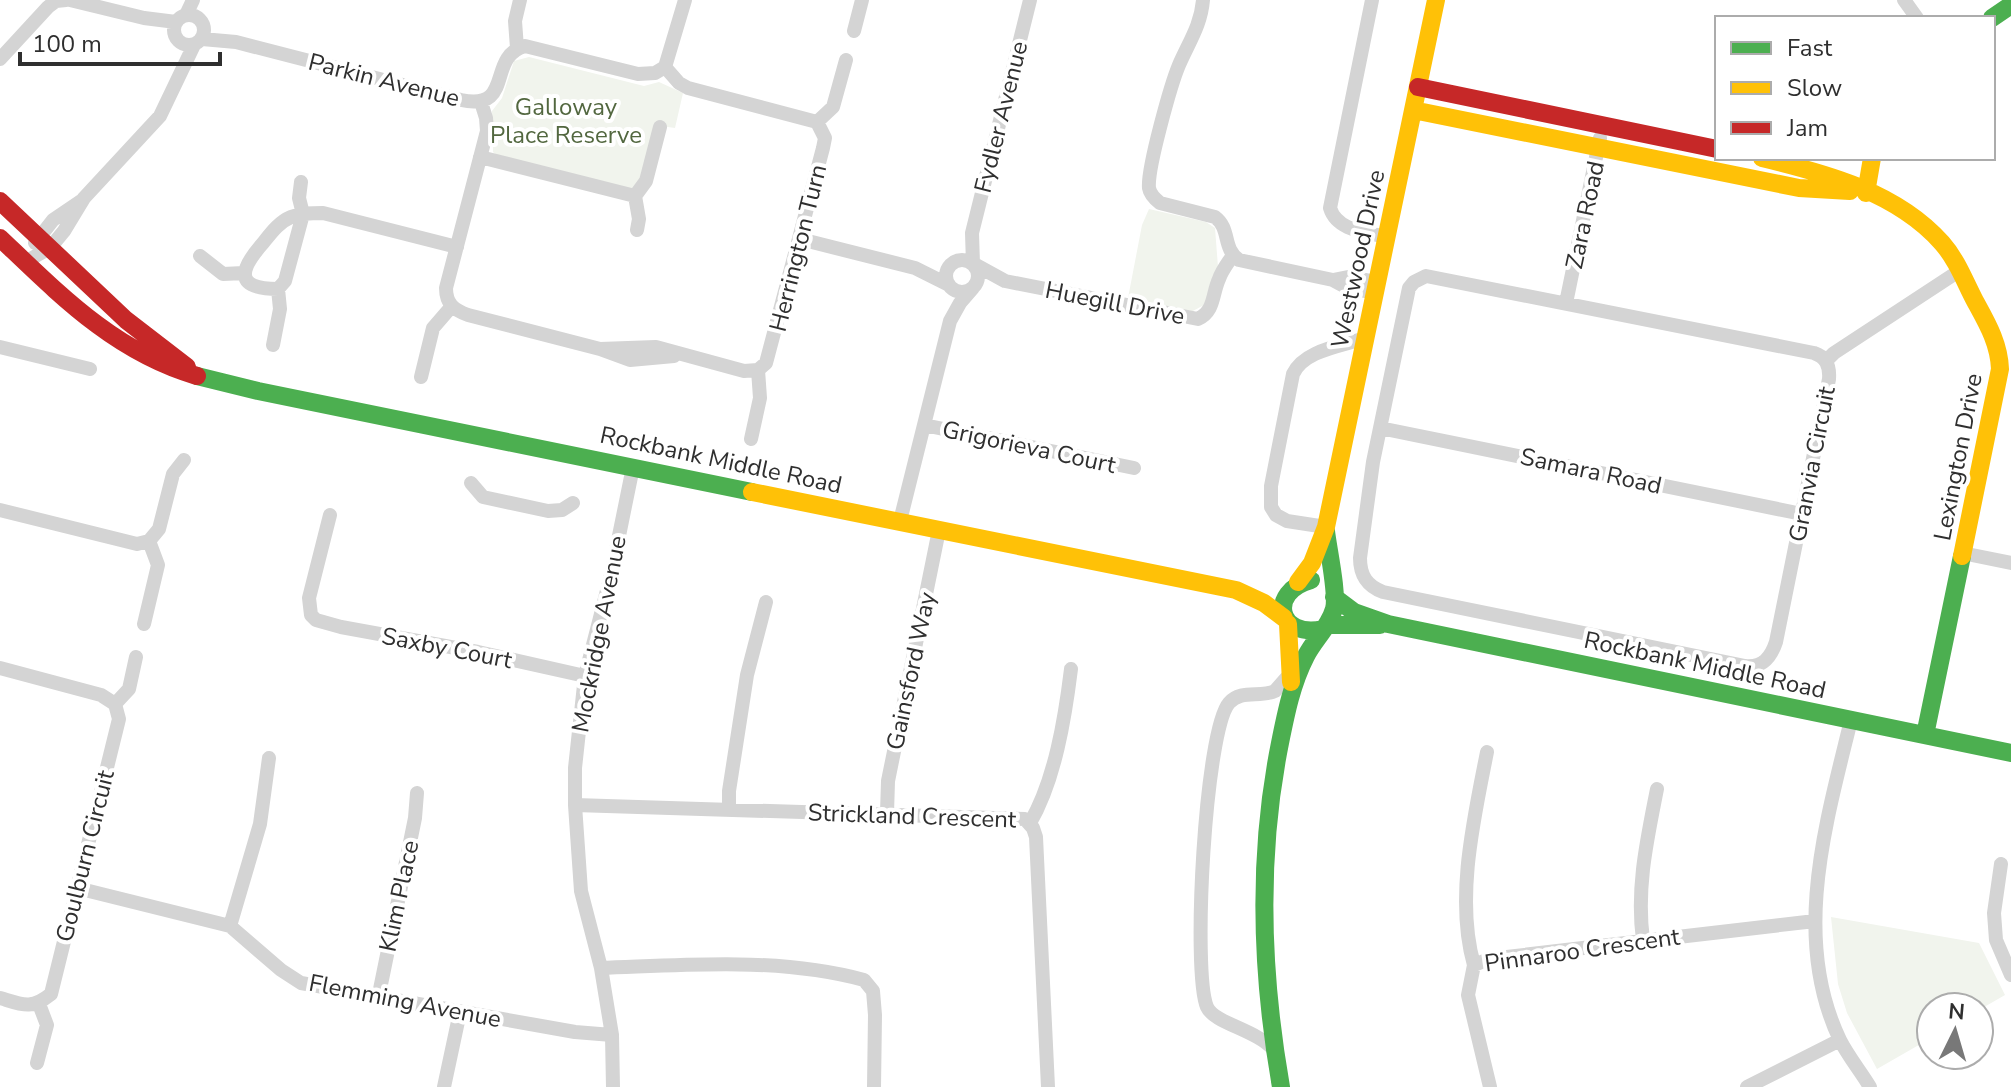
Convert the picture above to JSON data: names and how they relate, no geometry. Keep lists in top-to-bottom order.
{
  "streets": {
    "street": [
      "Parkin Avenue",
      "Fydler Avenue",
      "Zara Road",
      "Herrington Turn",
      "Westwood Drive",
      "Huegill Drive",
      "Grigorieva Court",
      "Lexington Drive",
      "Rockbank Middle Road",
      "Granvia Circuit",
      "Samara Road",
      "Mockridge Avenue",
      "Saxby Court",
      "Gainsford Way",
      "Strickland Crescent",
      "Goulburn Circuit",
      "Klim Place",
      "Pinnaroo Crescent",
      "Flemming Avenue"
    ]
  },
  "crossings": [
    ["Fydler Avenue", "Huegill Drive"],
    ["Zara Road", "Lexington Drive"],
    ["Zara Road", "Granvia Circuit"],
    ["Westwood Drive", "Lexington Drive"],
    ["Westwood Drive", "Rockbank Middle Road"],
    ["Lexington Drive", "Rockbank Middle Road"],
    ["Rockbank Middle Road", "Mockridge Avenue"],
    ["Rockbank Middle Road", "Gainsford Way"],
    ["Granvia Circuit", "Samara Road"],
    ["Mockridge Avenue", "Saxby Court"],
    ["Mockridge Avenue", "Strickland Crescent"],
    ["Mockridge Avenue", "Flemming Avenue"],
    ["Gainsford Way", "Strickland Crescent"],
    ["Goulburn Circuit", "Flemming Avenue"],
    ["Klim Place", "Flemming Avenue"]
  ],
  "parks": ["Galloway Place Reserve"],
  "legend": ["Fast", "Slow", "Jam"],
  "scale_bar": "100 m",
  "north": "top"
}
